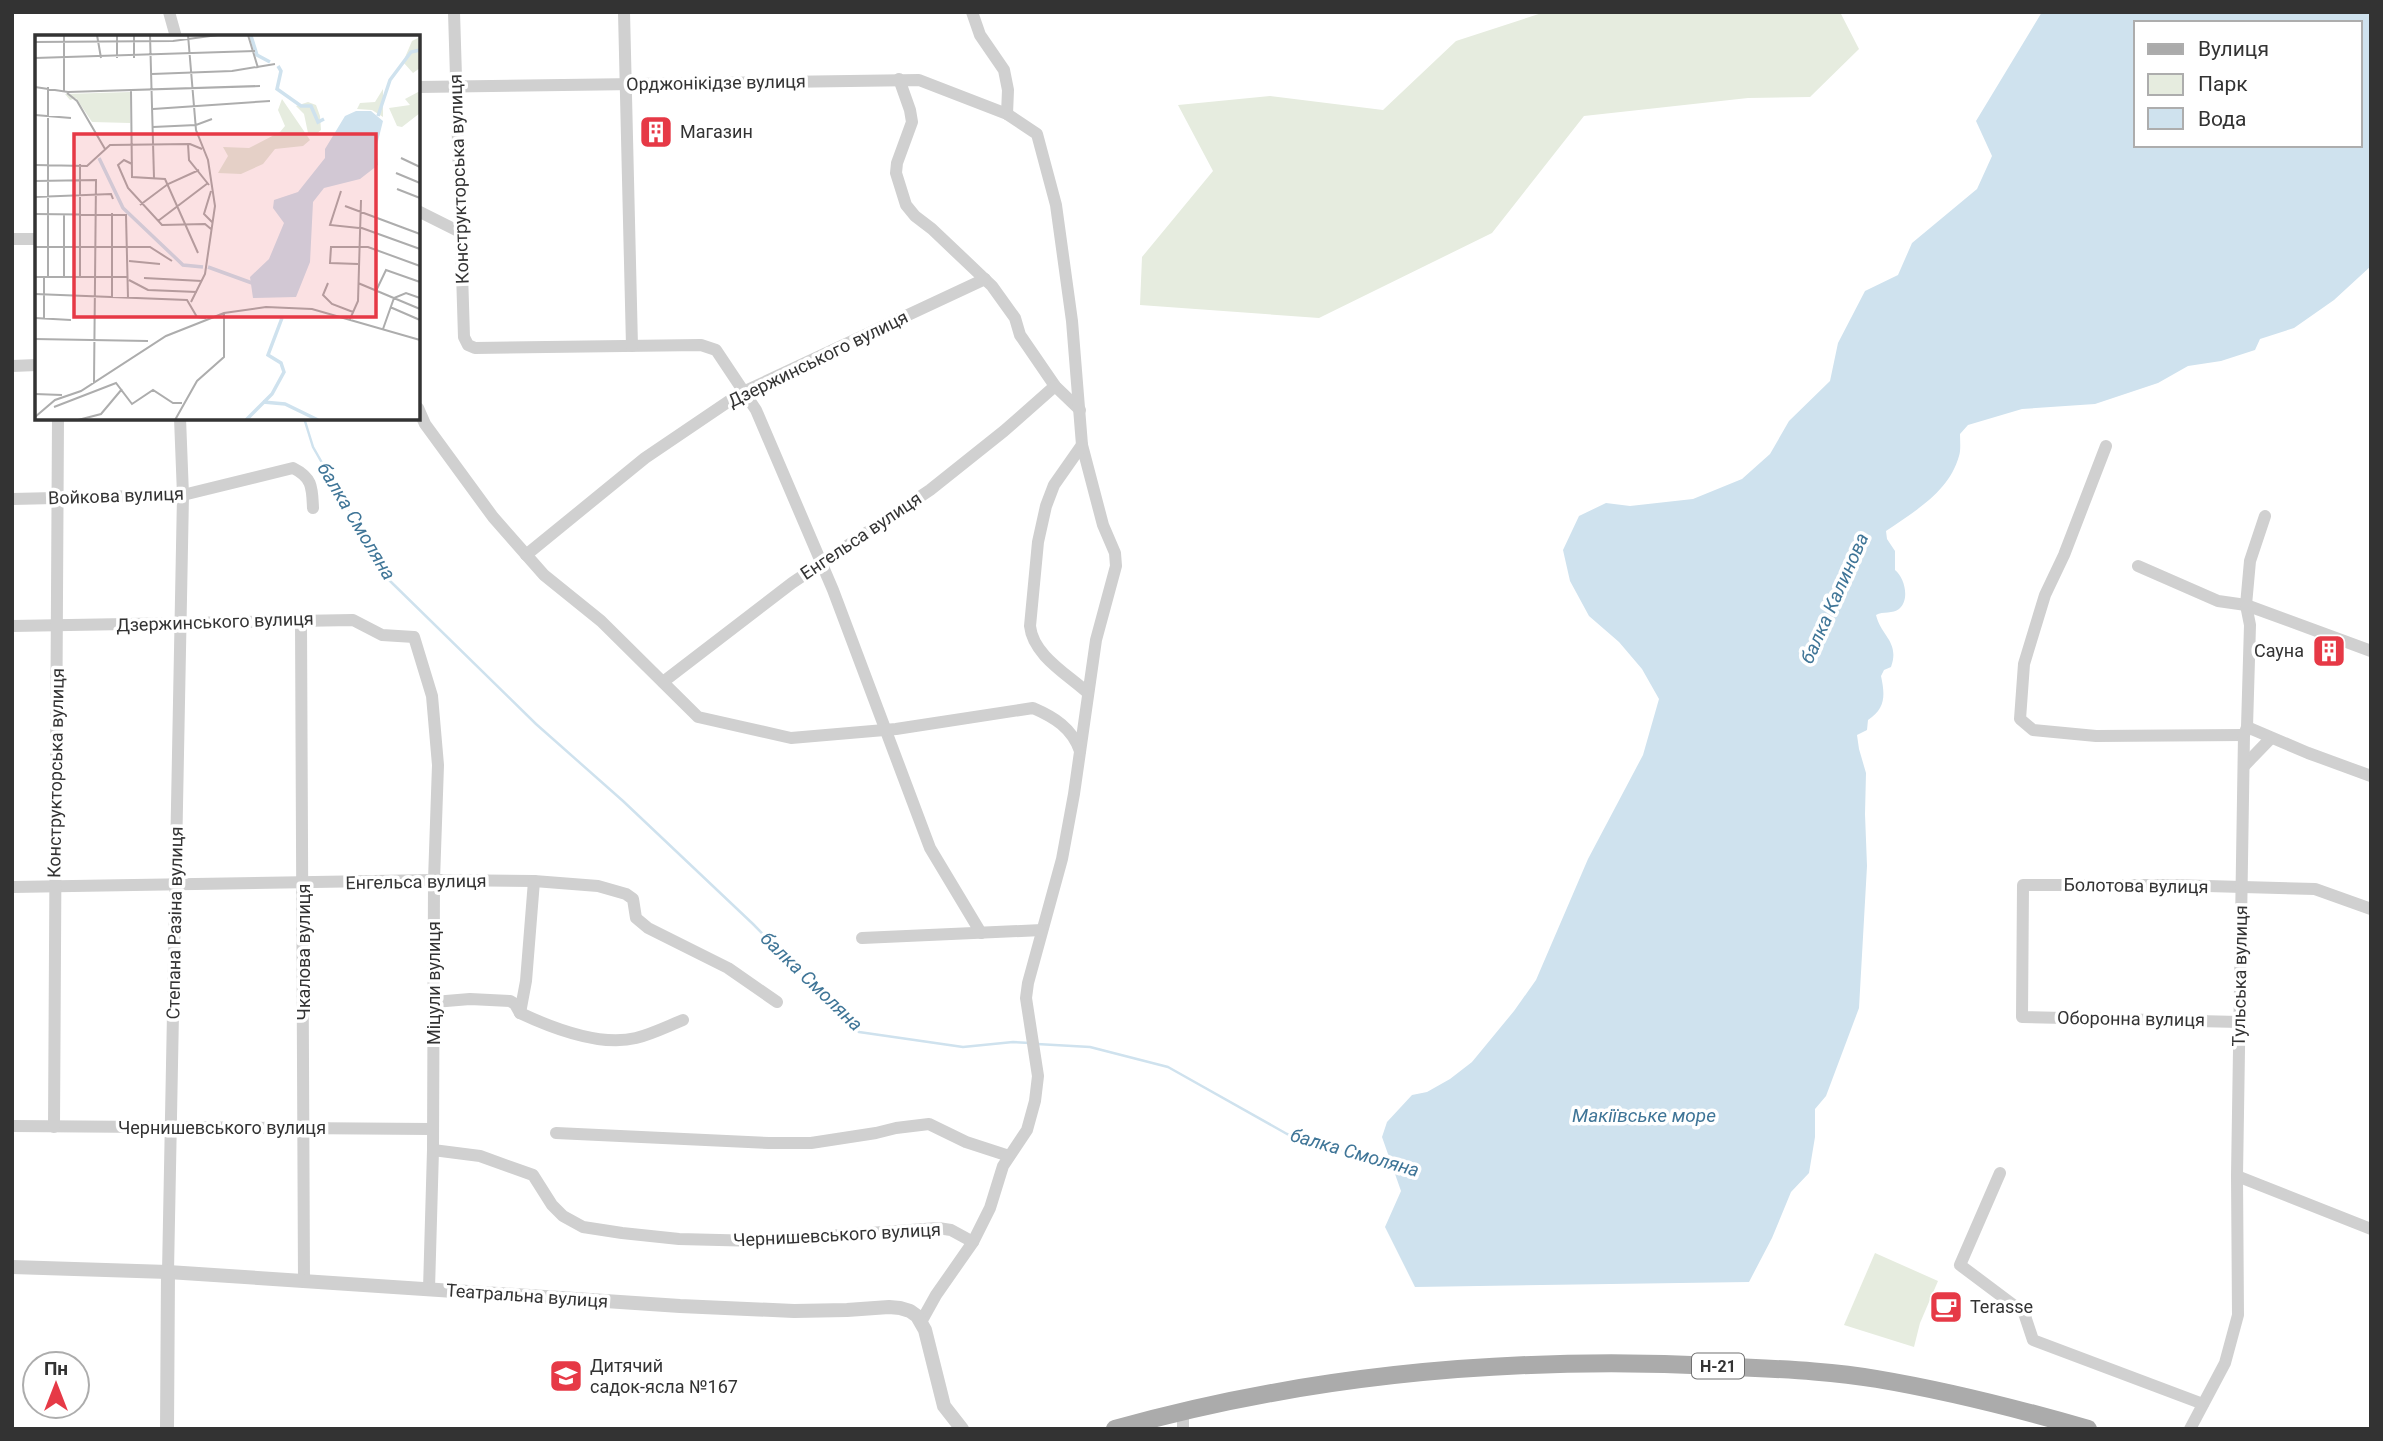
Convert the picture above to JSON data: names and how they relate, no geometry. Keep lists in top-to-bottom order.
{
  "streets": {
    "main road": ["Н-21"],
    "street": [
      "Орджонікідзе вулиця",
      "Конструкторська вулиця",
      "Дзержинського вулиця",
      "Войкова вулиця",
      "Енгельса вулиця",
      "Болотова вулиця",
      "Степана Разіна вулиця",
      "Чкалова вулиця",
      "Тульська вулиця",
      "Міцули вулиця",
      "Оборонна вулиця",
      "Чернишевського вулиця",
      "Театральна вулиця"
    ]
  },
  "crossings": [
    ["Орджонікідзе вулиця", "Конструкторська вулиця"],
    ["Орджонікідзе вулиця", "Чернишевського вулиця"],
    ["Орджонікідзе вулиця", "Театральна вулиця"],
    ["Конструкторська вулиця", "Дзержинського вулиця"],
    ["Конструкторська вулиця", "Войкова вулиця"],
    ["Конструкторська вулиця", "Енгельса вулиця"],
    ["Конструкторська вулиця", "Чернишевського вулиця"],
    ["Дзержинського вулиця", "Степана Разіна вулиця"],
    ["Дзержинського вулиця", "Чкалова вулиця"],
    ["Дзержинського вулиця", "Міцули вулиця"],
    ["Войкова вулиця", "Степана Разіна вулиця"],
    ["Енгельса вулиця", "Степана Разіна вулиця"],
    ["Енгельса вулиця", "Чкалова вулиця"],
    ["Енгельса вулиця", "Міцули вулиця"],
    ["Болотова вулиця", "Тульська вулиця"],
    ["Болотова вулиця", "Оборонна вулиця"],
    ["Степана Разіна вулиця", "Чернишевського вулиця"],
    ["Степана Разіна вулиця", "Театральна вулиця"],
    ["Чкалова вулиця", "Чернишевського вулиця"],
    ["Чкалова вулиця", "Театральна вулиця"],
    ["Тульська вулиця", "Оборонна вулиця"],
    ["Міцули вулиця", "Чернишевського вулиця"],
    ["Міцули вулиця", "Театральна вулиця"]
  ],
  "water": ["балка Смоляна", "балка Калинова", "Макіївське море"],
  "places": {
    "building": ["Магазин", "Сауна"],
    "cafe": ["Terasse"],
    "school or university": ["Дитячий садок-ясла №167"]
  },
  "legend": ["Вулиця", "Парк", "Вода"],
  "north": "top"
}
